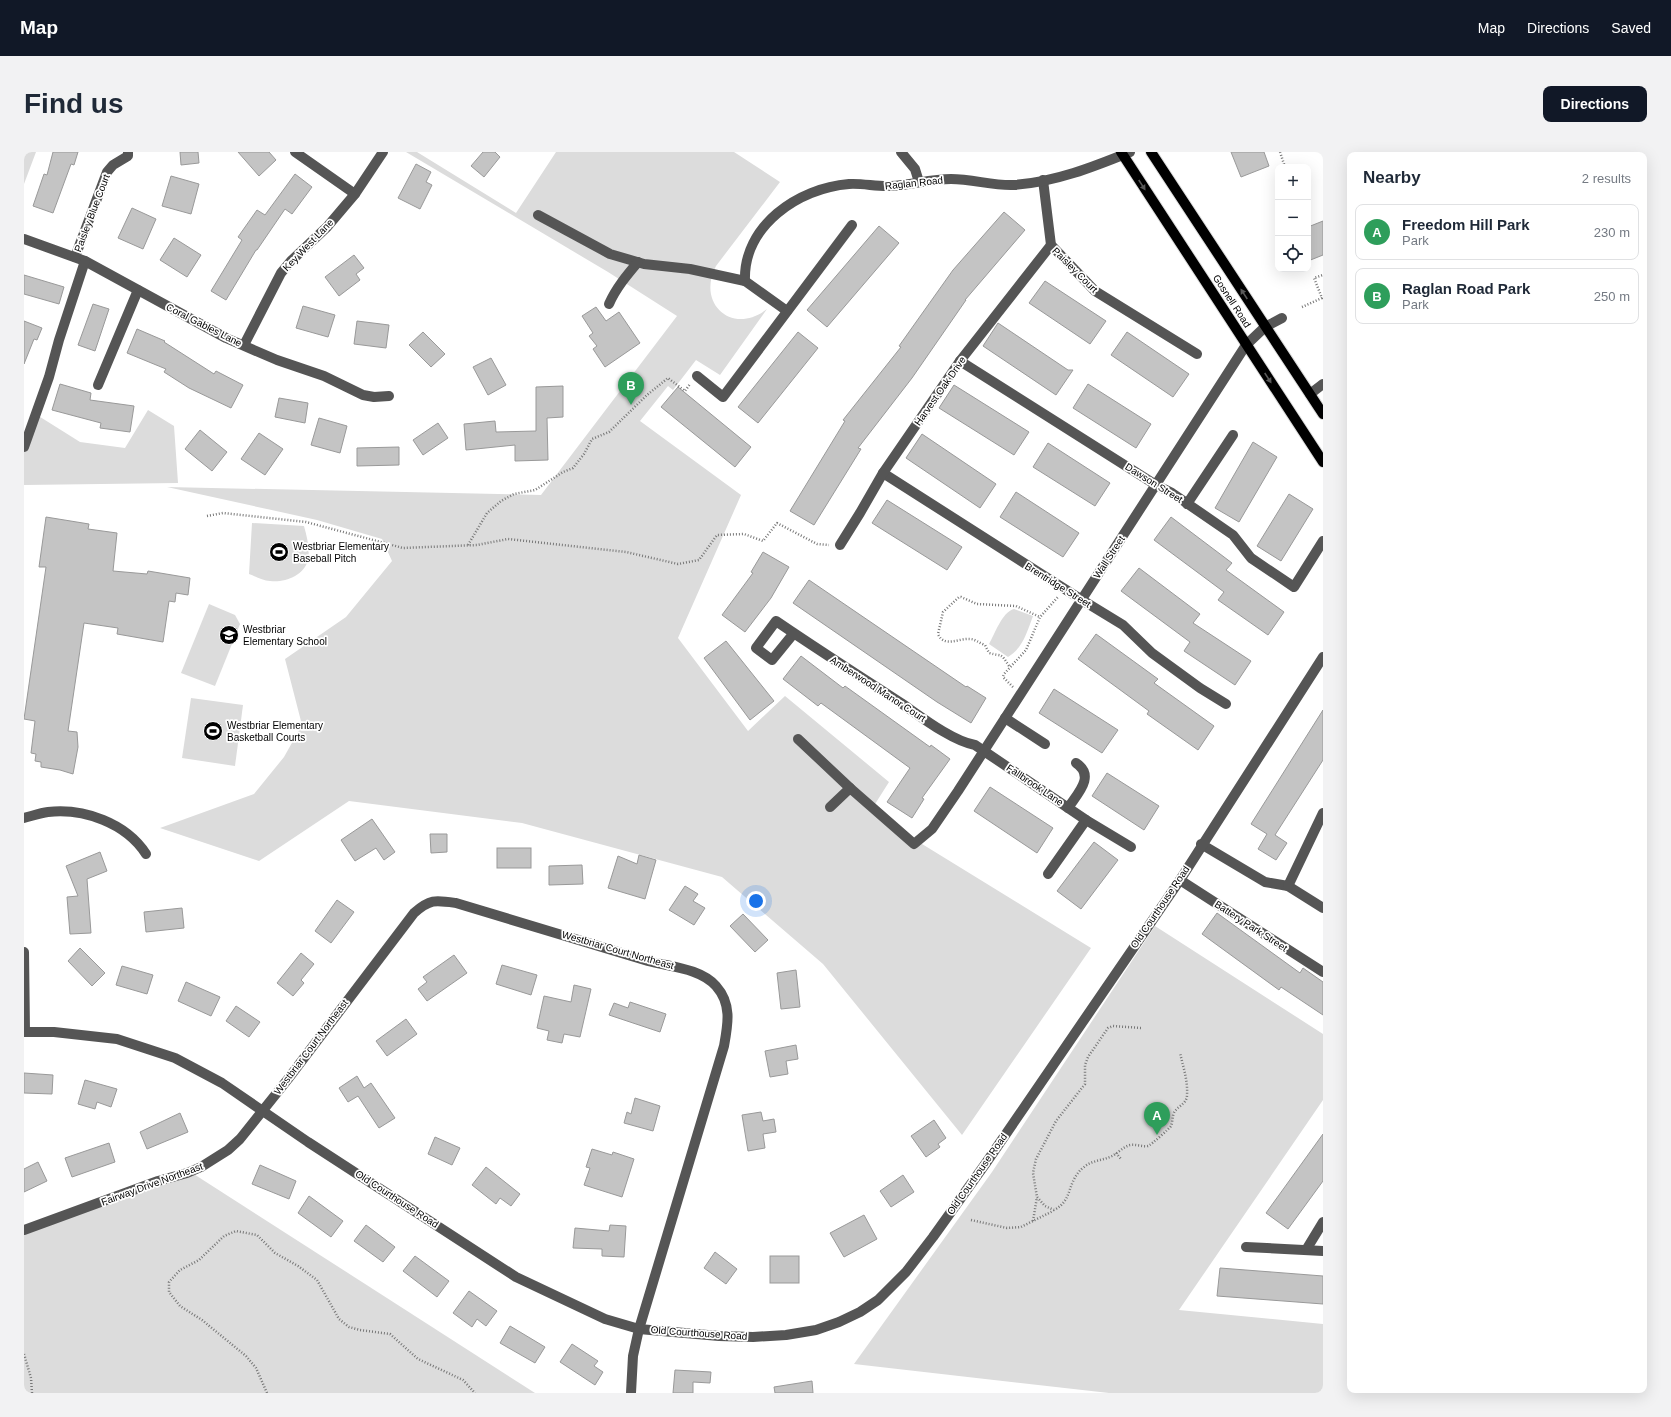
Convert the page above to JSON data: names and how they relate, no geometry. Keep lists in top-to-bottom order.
{
  "streets": {
    "main road": ["Gosnell Road"],
    "street": [
      "Raglan Road",
      "Paisley Blue Court",
      "Key West Lane",
      "Paisley Court",
      "Coral Gables Lane",
      "Harvest Oak Drive",
      "Dawson Street",
      "Wall Street",
      "Brentridge Street",
      "Amberwood Manor Court",
      "Fallbrook Lane",
      "Old Courthouse Road",
      "Battery Park Street",
      "Westbriar Court Northeast",
      "Fairway Drive Northeast"
    ]
  },
  "crossings": [
    ["Raglan Road", "Paisley Court"],
    ["Raglan Road", "Gosnell Road"],
    ["Paisley Blue Court", "Coral Gables Lane"],
    ["Key West Lane", "Coral Gables Lane"],
    ["Paisley Court", "Harvest Oak Drive"],
    ["Gosnell Road", "Wall Street"],
    ["Harvest Oak Drive", "Dawson Street"],
    ["Harvest Oak Drive", "Brentridge Street"],
    ["Dawson Street", "Wall Street"],
    ["Wall Street", "Brentridge Street"],
    ["Wall Street", "Amberwood Manor Court"],
    ["Wall Street", "Fallbrook Lane"],
    ["Amberwood Manor Court", "Fallbrook Lane"],
    ["Old Courthouse Road", "Battery Park Street"],
    ["Old Courthouse Road", "Westbriar Court Northeast"],
    ["Old Courthouse Road", "Fairway Drive Northeast"],
    ["Westbriar Court Northeast", "Fairway Drive Northeast"]
  ],
  "places": {
    "sports": ["Westbriar Elementary Baseball Pitch", "Westbriar Elementary Basketball Courts"],
    "school or university": ["Westbriar Elementary School"]
  },
  "page": {
    "header": "Map",
    "nav": ["Map", "Directions", "Saved"],
    "buttons": "Directions",
    "title": "Find us",
    "heading": ["Nearby", "2 results"],
    "map_buttons": ["+", "−"],
    "list": [
      {
        "mark": "A",
        "name": "Freedom Hill Park",
        "note": "Park",
        "value": "230 m"
      },
      {
        "mark": "B",
        "name": "Raglan Road Park",
        "note": "Park",
        "value": "250 m"
      }
    ],
    "pins": ["B", "A"]
  }
}
